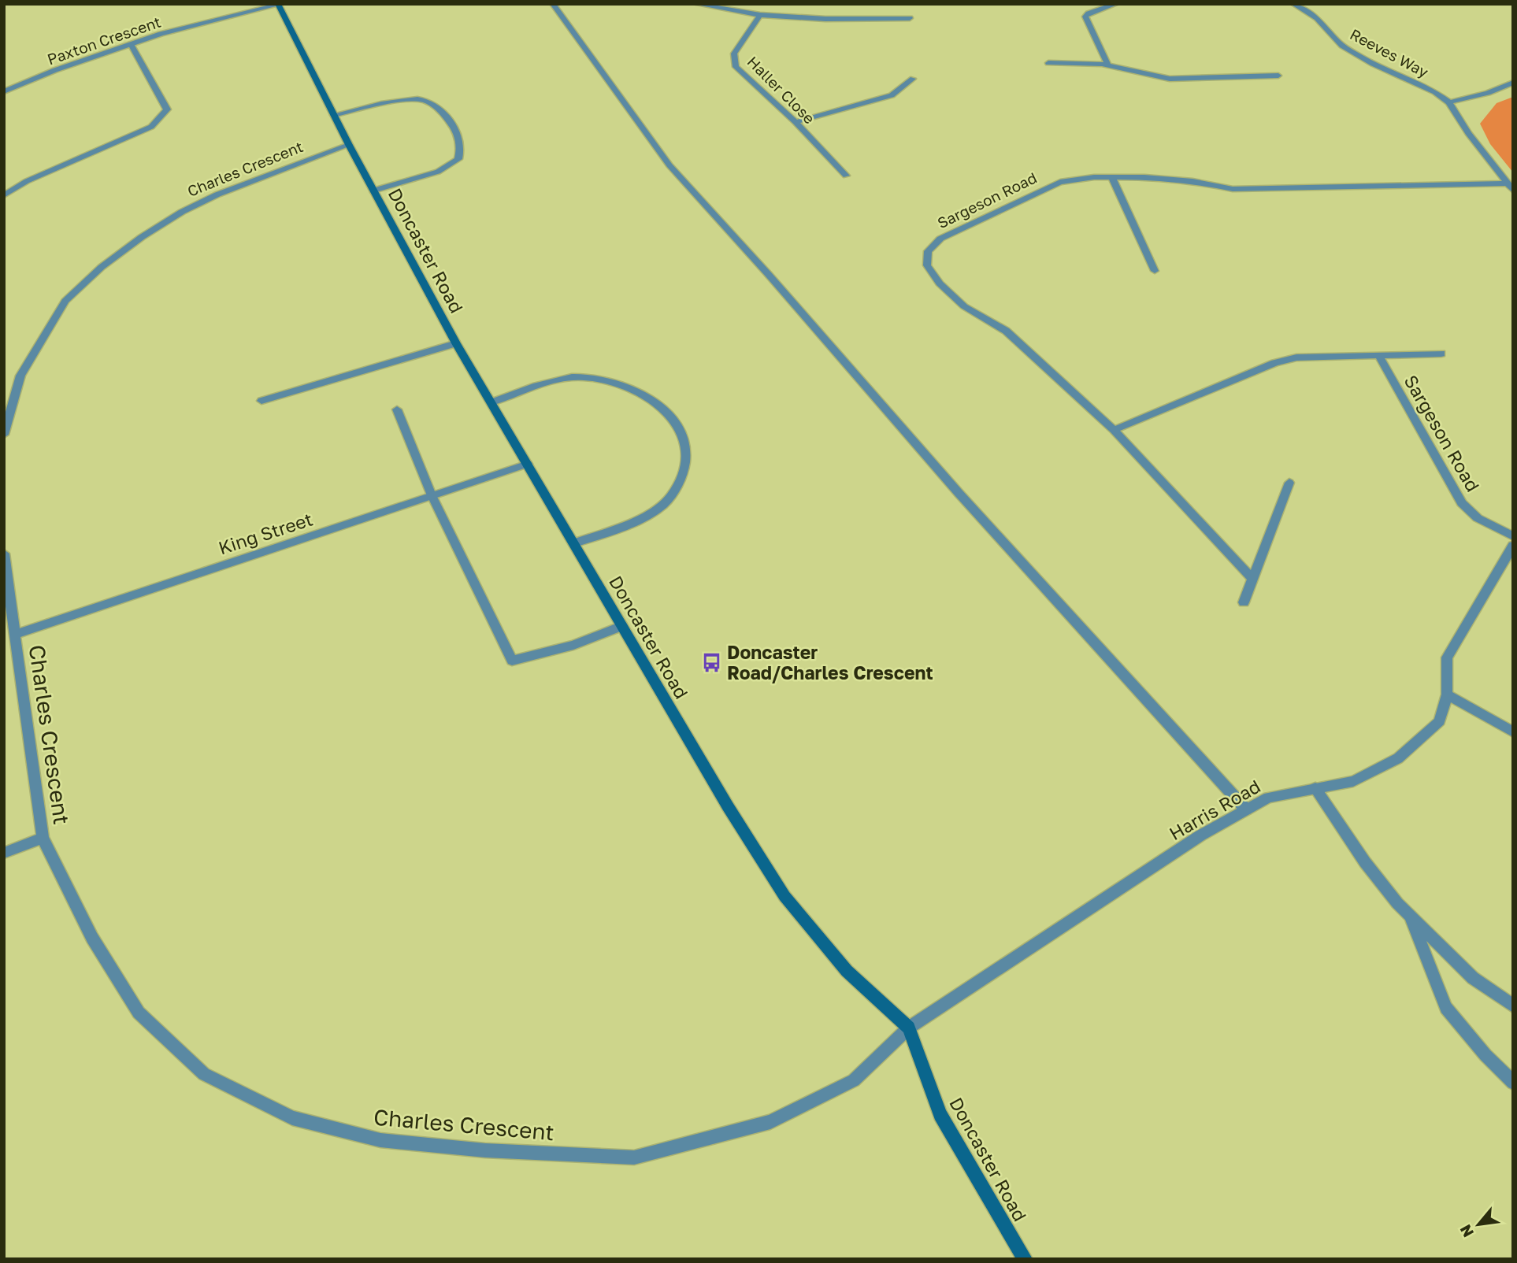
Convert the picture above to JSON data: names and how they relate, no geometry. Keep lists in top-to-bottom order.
{
  "streets": {
    "street": [
      "Paxton Crescent",
      "Reeves Way",
      "Haller Close",
      "Charles Crescent",
      "Sargeson Road",
      "Doncaster Road",
      "King Street",
      "Harris Road"
    ]
  },
  "crossings": [
    ["Paxton Crescent", "Doncaster Road"],
    ["Charles Crescent", "Doncaster Road"],
    ["Charles Crescent", "King Street"],
    ["Charles Crescent", "Harris Road"],
    ["Doncaster Road", "King Street"],
    ["Doncaster Road", "Harris Road"]
  ],
  "places": {
    "bus stop": ["Doncaster Road/Charles Crescent"]
  },
  "north": "bottom left"
}
